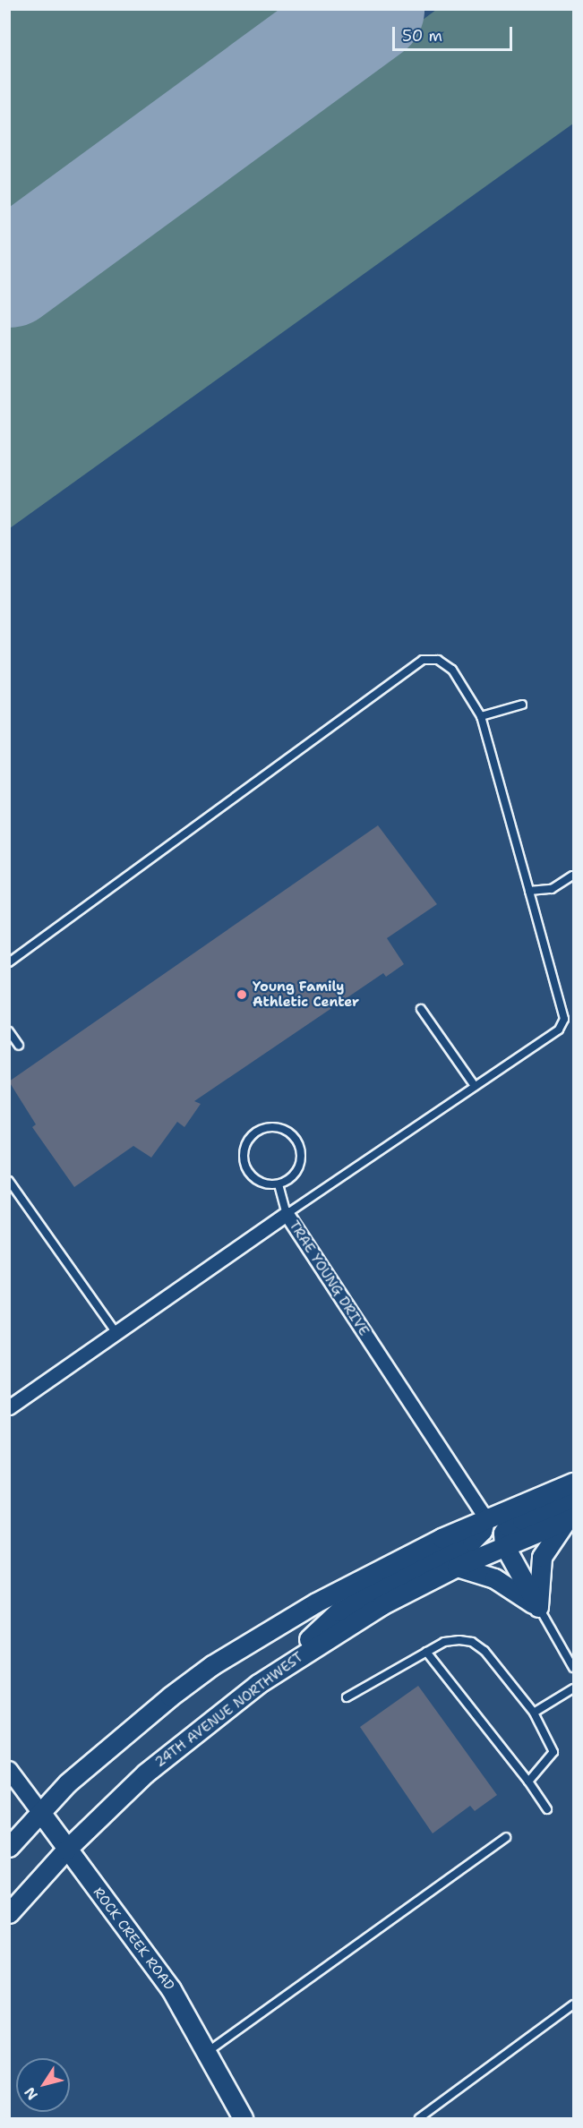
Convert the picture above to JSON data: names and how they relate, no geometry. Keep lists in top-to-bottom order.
{
  "streets": {
    "main road": ["24TH AVENUE NORTHWEST", "ROCK CREEK ROAD"],
    "street": ["TRAE YOUNG DRIVE"]
  },
  "crossings": [
    ["24TH AVENUE NORTHWEST", "ROCK CREEK ROAD"]
  ],
  "places": ["Young Family Athletic Center"],
  "scale_bar": "50 m",
  "north": "bottom left"
}
